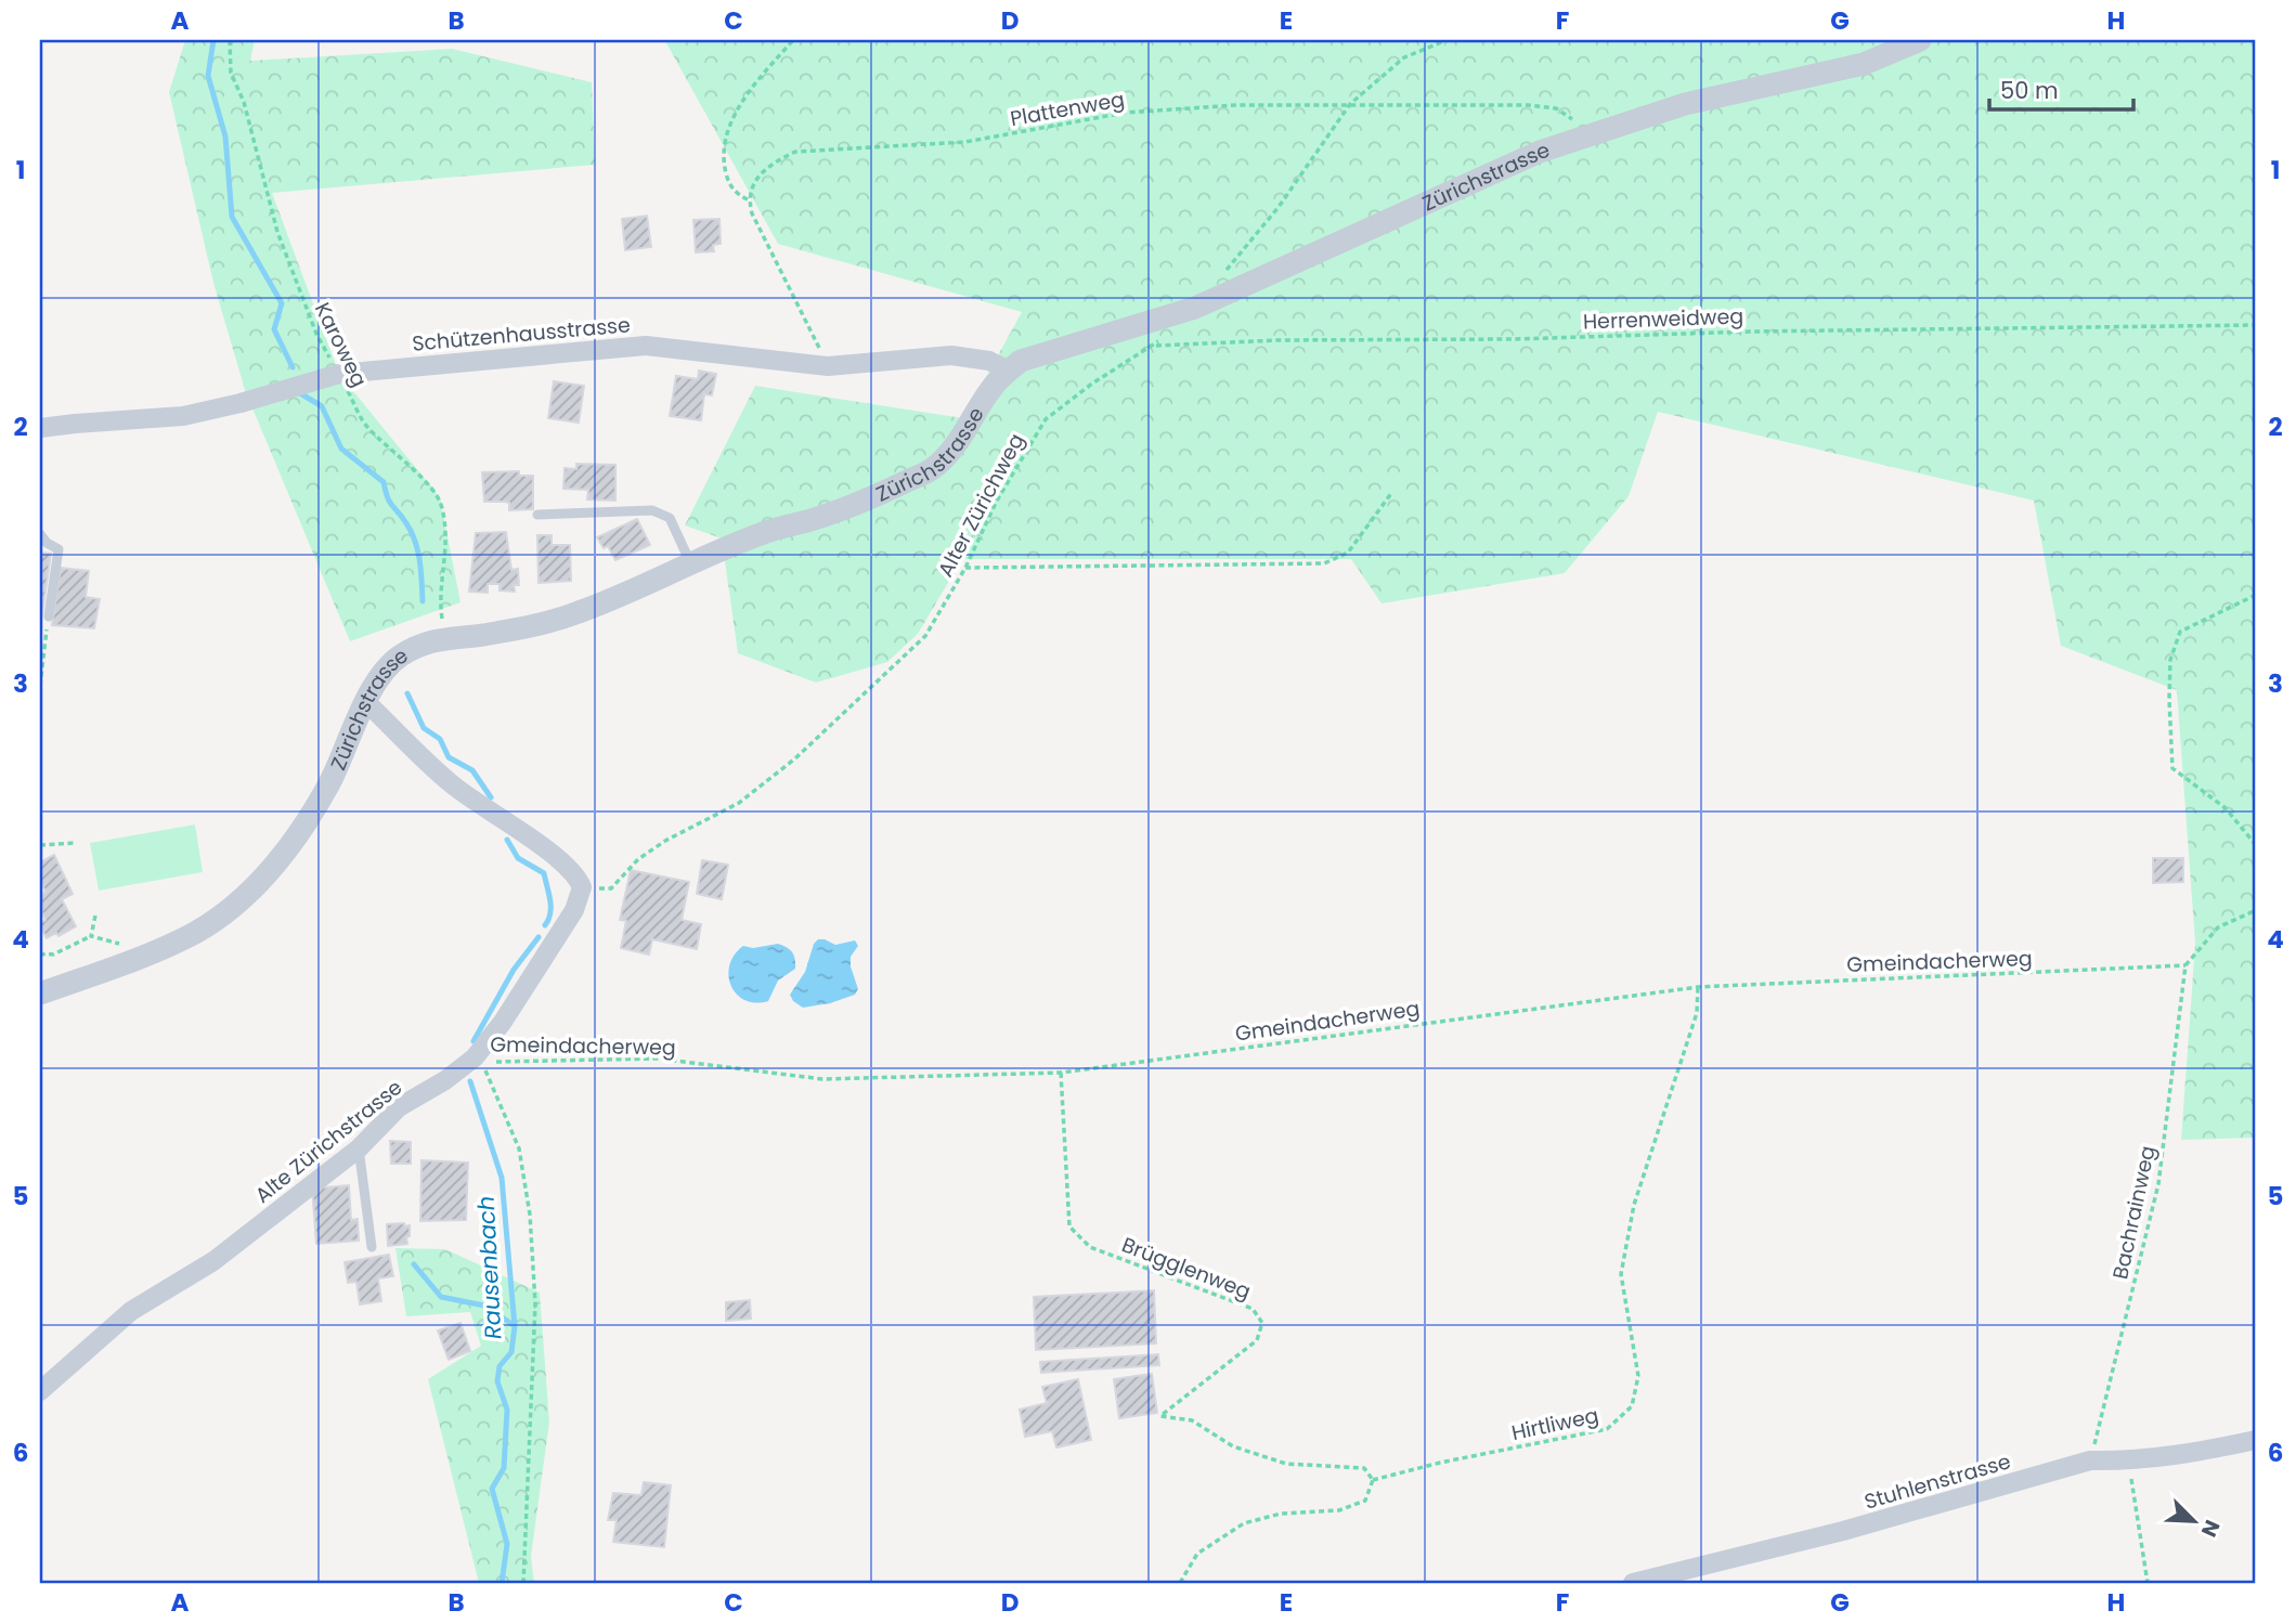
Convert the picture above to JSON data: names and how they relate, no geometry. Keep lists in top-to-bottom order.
{
  "streets": {
    "street": [
      "Zürichstrasse",
      "Schützenhausstrasse",
      "Alte Zürichstrasse",
      "Stuhlenstrasse"
    ],
    "path": [
      "Plattenweg",
      "Herrenweidweg",
      "Karoweg",
      "Alter Zürichweg",
      "Gmeindacherweg",
      "Bachrainweg",
      "Brügglenweg",
      "Hirtliweg"
    ]
  },
  "crossings": [
    ["Plattenweg", "Zürichstrasse"],
    ["Zürichstrasse", "Schützenhausstrasse"],
    ["Zürichstrasse", "Karoweg"],
    ["Herrenweidweg", "Alter Zürichweg"],
    ["Schützenhausstrasse", "Karoweg"],
    ["Alter Zürichweg", "Alte Zürichstrasse"],
    ["Gmeindacherweg", "Alte Zürichstrasse"],
    ["Gmeindacherweg", "Bachrainweg"],
    ["Gmeindacherweg", "Brügglenweg"],
    ["Gmeindacherweg", "Hirtliweg"],
    ["Bachrainweg", "Stuhlenstrasse"],
    ["Brügglenweg", "Hirtliweg"]
  ],
  "water": ["Rausenbach"],
  "scale_bar": "50 m",
  "north": "bottom right",
  "grid": {
    "columns": [
      "A",
      "B",
      "C",
      "D",
      "E",
      "F",
      "G",
      "H"
    ],
    "rows": [
      "1",
      "2",
      "3",
      "4",
      "5",
      "6"
    ]
  }
}
